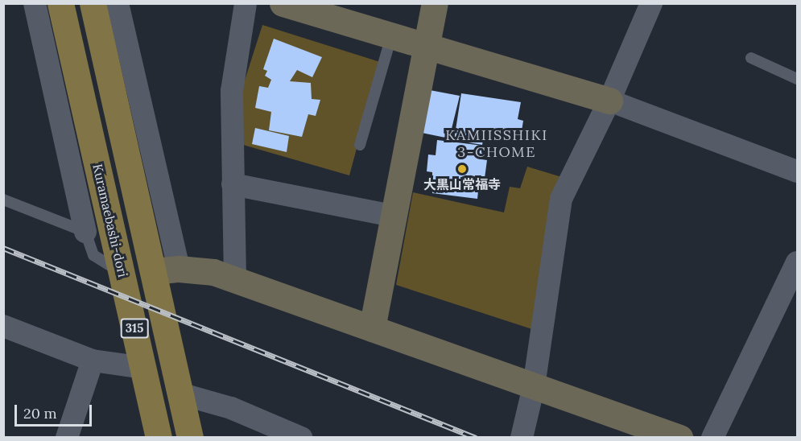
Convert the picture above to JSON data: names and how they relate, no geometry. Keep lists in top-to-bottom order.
{
  "streets": {
    "main road": ["Kuramaebashi-dori", "315"]
  },
  "districts": ["KAMIISSHIKI 3-CHOME"],
  "places": ["大黒山常福寺"],
  "scale_bar": "20 m"
}
